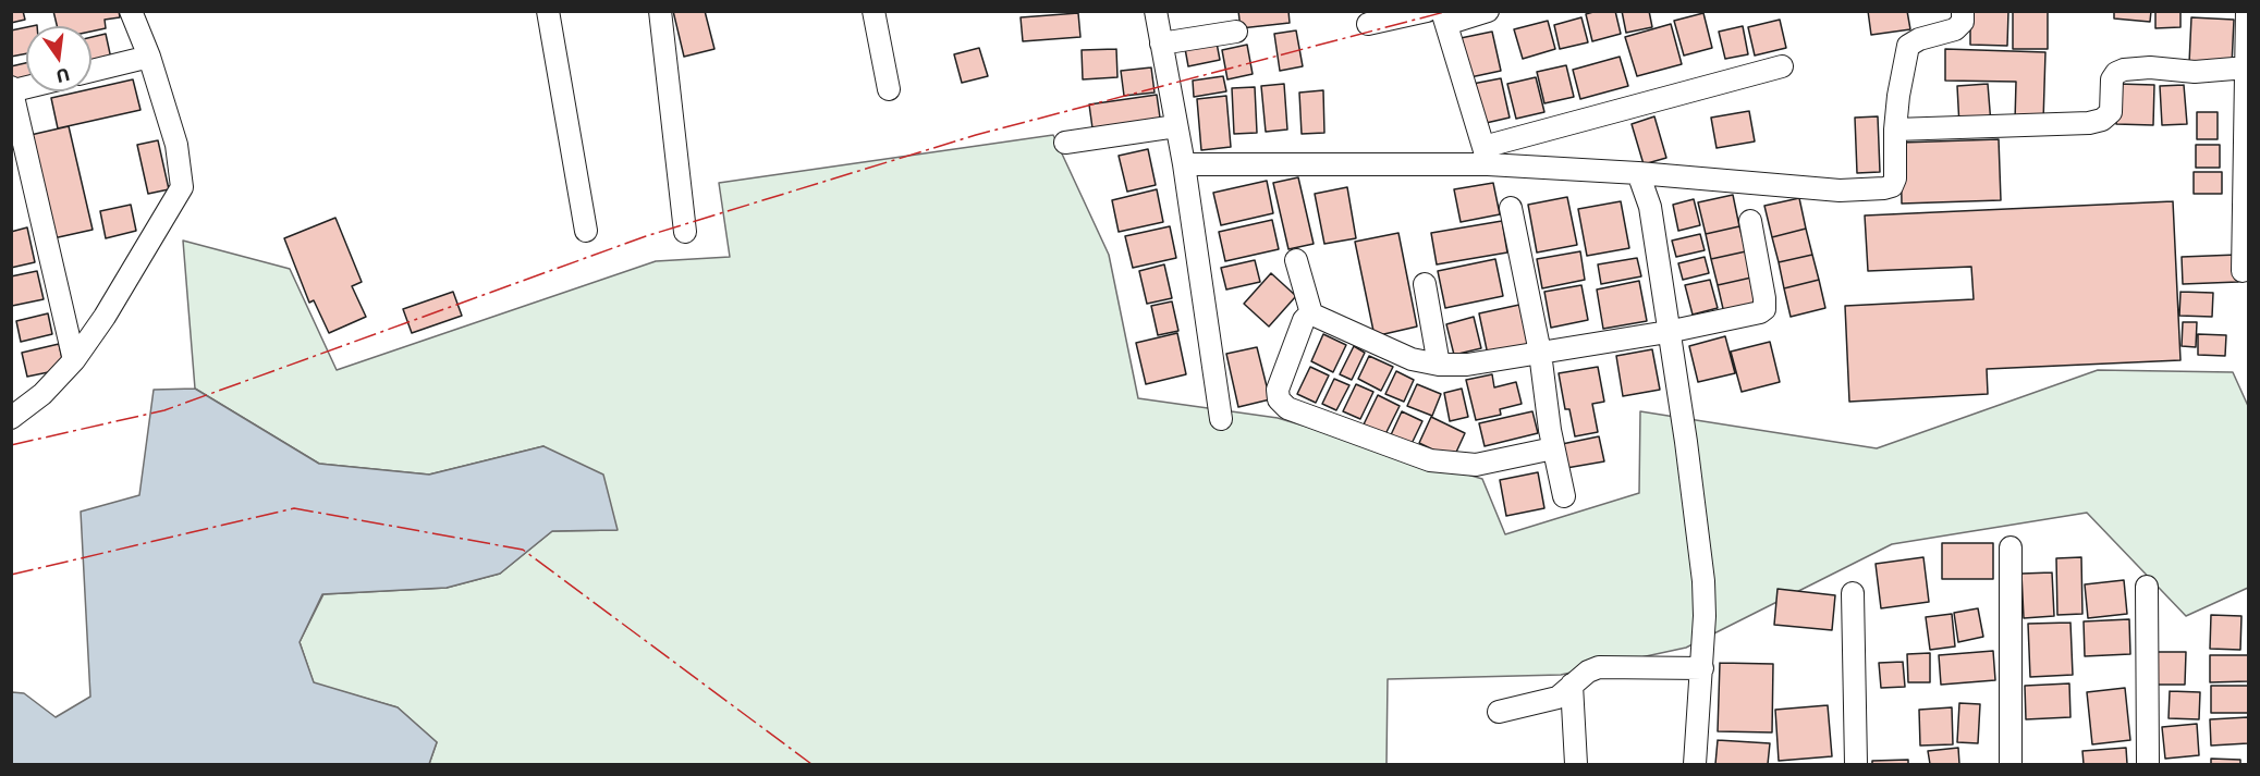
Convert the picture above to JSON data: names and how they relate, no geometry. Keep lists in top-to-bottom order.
{
  "north": "bottom"
}
